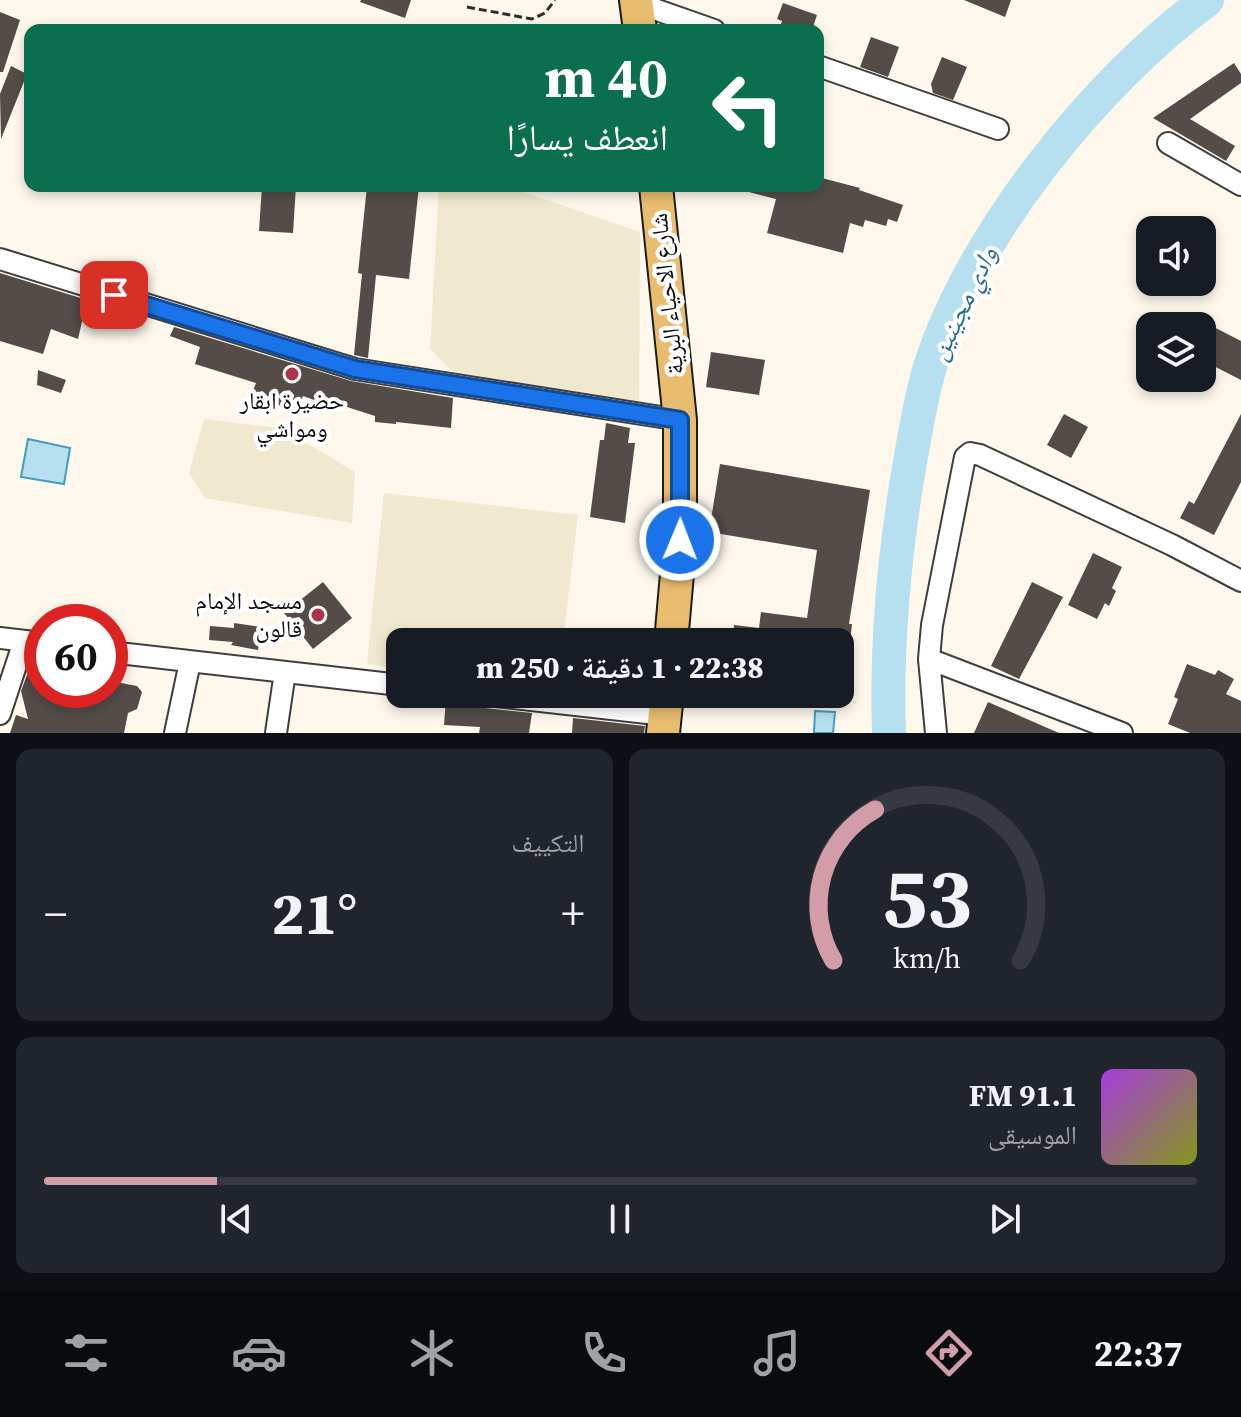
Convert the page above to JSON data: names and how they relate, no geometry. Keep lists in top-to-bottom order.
{
  "streets": {
    "main road": ["شارع الاحياء البرية"]
  },
  "water": ["وادي مجينين"],
  "places": ["حضيرة ابقار ومواشي", "مسجد الإمام قالون"],
  "page": {
    "turn": ["40 m", "انعطف يسارًا"],
    "limit": "60",
    "trip": "22:38 · 1 دقيقة · 250 m",
    "tile": "التكييف",
    "heat": ["−", "21°", "+"],
    "song": ["91.1 FM", "الموسيقى"],
    "tabs": "22:37",
    "gauge": ["53", "km/h"]
  }
}
